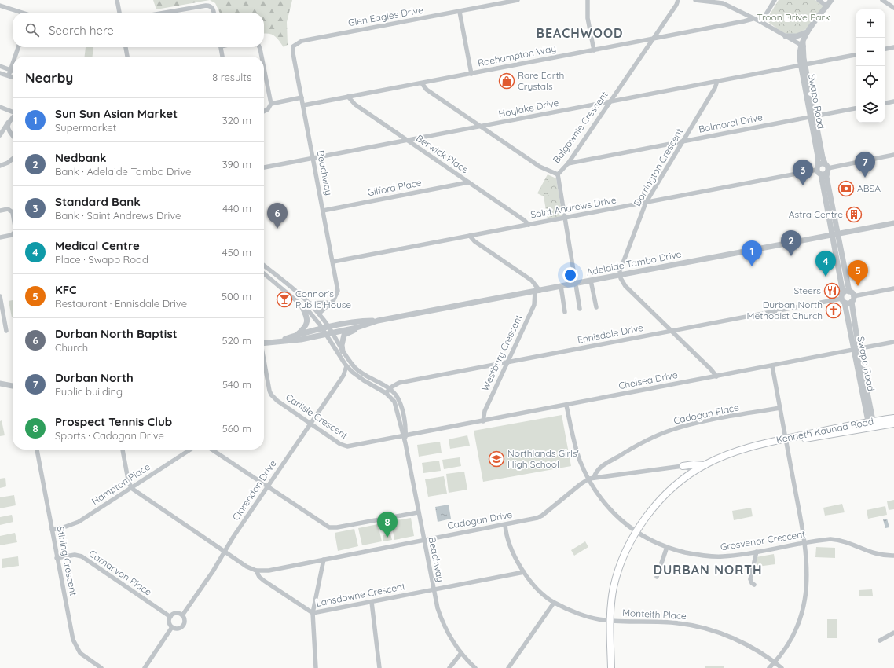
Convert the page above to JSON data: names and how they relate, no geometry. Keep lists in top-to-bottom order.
{
  "streets": {
    "main road": ["Kenneth Kaunda Road"],
    "street": [
      "Glen Eagles Drive",
      "Roehampton Way",
      "Swapo Road",
      "Hoylake Drive",
      "Balmoral Drive",
      "Balgownie Crescent",
      "Berwick Place",
      "Dorrington Crescent",
      "Beachway",
      "Gilford Place",
      "Saint Andrews Drive",
      "Adelaide Tambo Drive",
      "Ennisdale Drive",
      "Westbury Crescent",
      "Chelsea Drive",
      "Cadogan Place",
      "Carlisle Crescent",
      "Hampton Place",
      "Clarendon Drive",
      "Cadogan Drive",
      "Grosvenor Crescent",
      "Stirling Crescent",
      "Carnarvon Place",
      "Lansdowne Crescent",
      "Monteith Place"
    ]
  },
  "crossings": [
    ["Glen Eagles Drive", "Beachway"],
    ["Roehampton Way", "Balgownie Crescent"],
    ["Roehampton Way", "Berwick Place"],
    ["Roehampton Way", "Beachway"],
    ["Swapo Road", "Hoylake Drive"],
    ["Swapo Road", "Balmoral Drive"],
    ["Swapo Road", "Saint Andrews Drive"],
    ["Swapo Road", "Adelaide Tambo Drive"],
    ["Swapo Road", "Ennisdale Drive"],
    ["Swapo Road", "Chelsea Drive"],
    ["Swapo Road", "Kenneth Kaunda Road"],
    ["Hoylake Drive", "Balgownie Crescent"],
    ["Hoylake Drive", "Berwick Place"],
    ["Hoylake Drive", "Dorrington Crescent"],
    ["Hoylake Drive", "Beachway"],
    ["Balmoral Drive", "Balgownie Crescent"],
    ["Balmoral Drive", "Dorrington Crescent"],
    ["Berwick Place", "Gilford Place"],
    ["Berwick Place", "Saint Andrews Drive"],
    ["Dorrington Crescent", "Saint Andrews Drive"],
    ["Dorrington Crescent", "Adelaide Tambo Drive"],
    ["Beachway", "Gilford Place"],
    ["Beachway", "Saint Andrews Drive"],
    ["Beachway", "Adelaide Tambo Drive"],
    ["Beachway", "Ennisdale Drive"],
    ["Beachway", "Chelsea Drive"],
    ["Beachway", "Carlisle Crescent"],
    ["Beachway", "Clarendon Drive"],
    ["Beachway", "Cadogan Drive"],
    ["Beachway", "Lansdowne Crescent"],
    ["Adelaide Tambo Drive", "Westbury Crescent"],
    ["Ennisdale Drive", "Westbury Crescent"],
    ["Westbury Crescent", "Chelsea Drive"],
    ["Chelsea Drive", "Carlisle Crescent"],
    ["Chelsea Drive", "Grosvenor Crescent"],
    ["Cadogan Place", "Cadogan Drive"],
    ["Cadogan Place", "Grosvenor Crescent"],
    ["Carlisle Crescent", "Clarendon Drive"],
    ["Kenneth Kaunda Road", "Grosvenor Crescent"],
    ["Kenneth Kaunda Road", "Monteith Place"],
    ["Hampton Place", "Stirling Crescent"],
    ["Hampton Place", "Lansdowne Crescent"],
    ["Clarendon Drive", "Carnarvon Place"],
    ["Clarendon Drive", "Lansdowne Crescent"],
    ["Cadogan Drive", "Grosvenor Crescent"],
    ["Cadogan Drive", "Lansdowne Crescent"],
    ["Cadogan Drive", "Monteith Place"],
    ["Stirling Crescent", "Carnarvon Place"],
    ["Lansdowne Crescent", "Monteith Place"]
  ],
  "districts": ["BEACHWOOD", "DURBAN NORTH"],
  "parks": ["Troon Drive Park"],
  "places": {
    "shop": ["Rare Earth Crystals"],
    "bank": ["ABSA"],
    "building": ["Astra Centre"],
    "restaurant": ["Steers"],
    "bar": ["Connor's Public House"],
    "church": ["Durban North Methodist Church"],
    "school or university": ["Northlands Girls' High School"]
  },
  "page": {
    "map_buttons": ["+", "−"],
    "search": "Search here",
    "heading": ["Nearby", "8 results"],
    "list": [
      {
        "mark": "1",
        "name": "Sun Sun Asian Market",
        "note": "Supermarket",
        "value": "320 m"
      },
      {
        "mark": "2",
        "name": "Nedbank",
        "note": "Bank · Adelaide Tambo Drive",
        "value": "390 m"
      },
      {
        "mark": "3",
        "name": "Standard Bank",
        "note": "Bank · Saint Andrews Drive",
        "value": "440 m"
      },
      {
        "mark": "4",
        "name": "Medical Centre",
        "note": "Place · Swapo Road",
        "value": "450 m"
      },
      {
        "mark": "5",
        "name": "KFC",
        "note": "Restaurant · Ennisdale Drive",
        "value": "500 m"
      },
      {
        "mark": "6",
        "name": "Durban North Baptist",
        "note": "Church",
        "value": "520 m"
      },
      {
        "mark": "7",
        "name": "Durban North",
        "note": "Public building",
        "value": "540 m"
      },
      {
        "mark": "8",
        "name": "Prospect Tennis Club",
        "note": "Sports · Cadogan Drive",
        "value": "560 m"
      }
    ],
    "pins": [
      "7",
      "3",
      "6",
      "2",
      "1",
      "4",
      "5",
      "8"
    ]
  }
}
